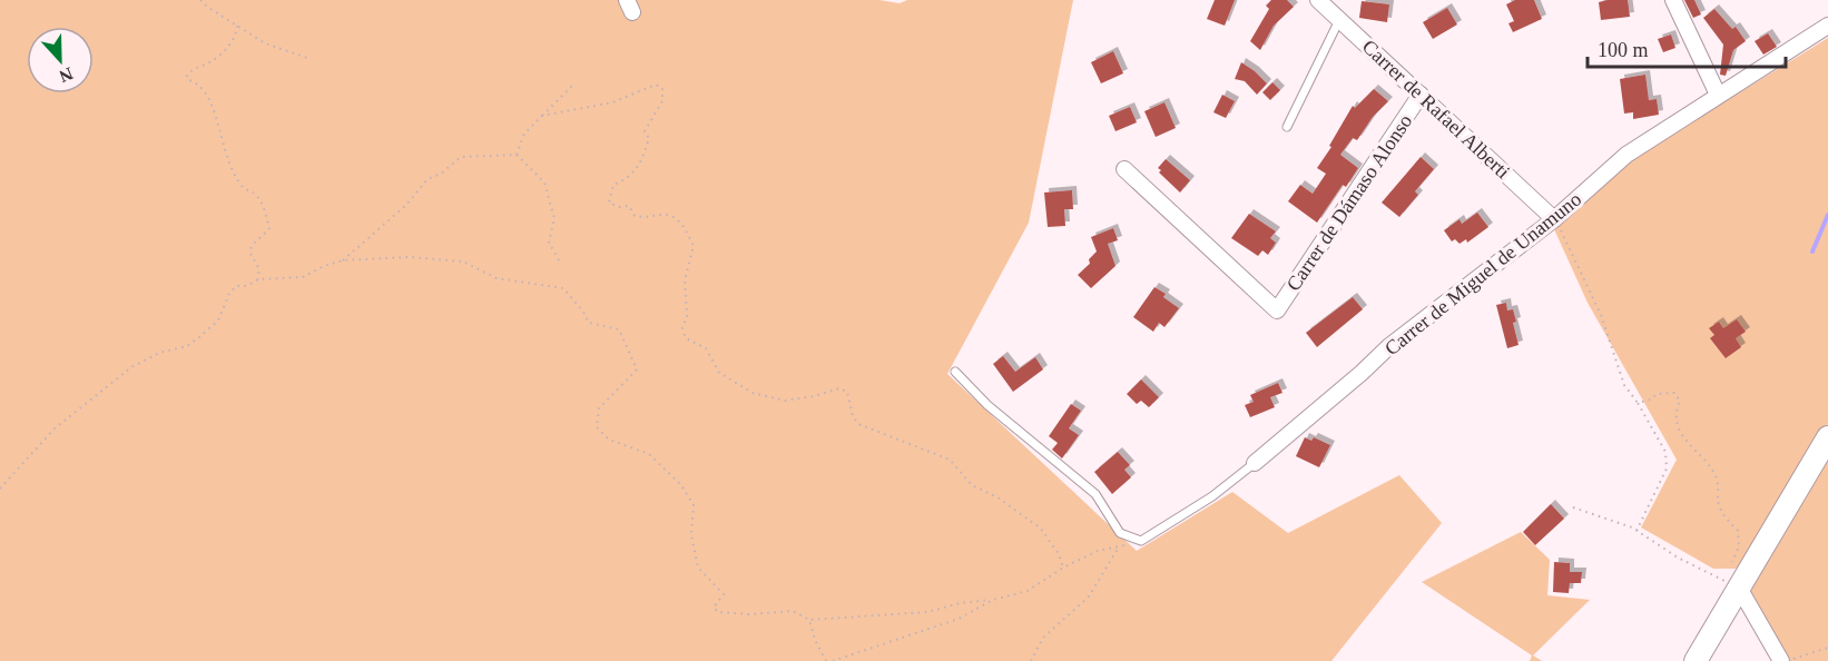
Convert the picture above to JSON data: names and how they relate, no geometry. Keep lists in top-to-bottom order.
{
  "streets": {
    "street": ["Carrer de Rafael Alberti", "Carrer de Dámaso Alonso", "Carrer de Miguel de Unamuno"]
  },
  "crossings": [
    ["Carrer de Rafael Alberti", "Carrer de Dámaso Alonso"],
    ["Carrer de Rafael Alberti", "Carrer de Miguel de Unamuno"]
  ],
  "scale_bar": "100 m",
  "north": "bottom"
}
